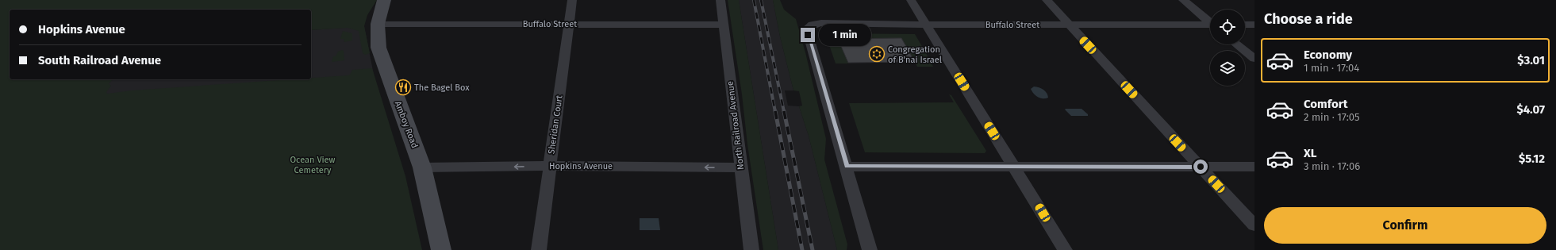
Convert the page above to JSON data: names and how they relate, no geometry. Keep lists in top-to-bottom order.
{
  "streets": {
    "main road": ["Amboy Road"],
    "street": [
      "Buffalo Street",
      "Sheridan Court",
      "North Railroad Avenue",
      "Hopkins Avenue"
    ]
  },
  "crossings": [
    ["Buffalo Street", "Amboy Road"],
    ["Buffalo Street", "Sheridan Court"],
    ["Buffalo Street", "North Railroad Avenue"],
    ["Amboy Road", "Hopkins Avenue"],
    ["Sheridan Court", "Hopkins Avenue"],
    ["North Railroad Avenue", "Hopkins Avenue"]
  ],
  "one_way": ["Hopkins Avenue"],
  "parks": ["Ocean View Cemetery"],
  "places": {
    "synagogue": ["Congregation of B'nai Israel"],
    "restaurant": ["The Bagel Box"]
  },
  "page": {
    "heading": "Choose a ride",
    "banner": ["Hopkins Avenue", "South Railroad Avenue"],
    "bubble": "1 min",
    "list": [
      {
        "name": "Economy",
        "note": "1 min · 17:04",
        "value": "$3.01"
      },
      {
        "name": "Comfort",
        "note": "2 min · 17:05",
        "value": "$4.07"
      },
      {
        "name": "XL",
        "note": "3 min · 17:06",
        "value": "$5.12"
      }
    ],
    "buttons": "Confirm"
  }
}
